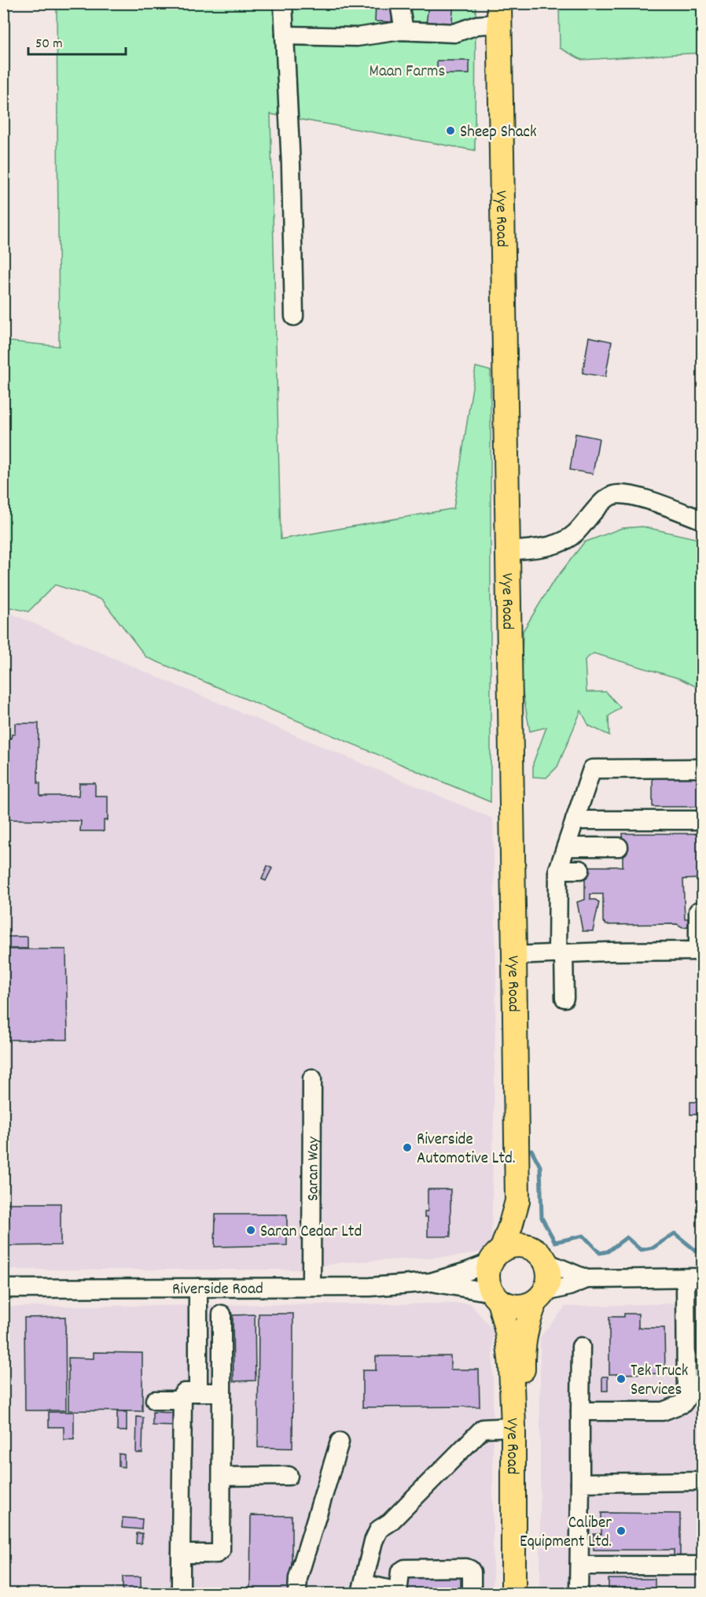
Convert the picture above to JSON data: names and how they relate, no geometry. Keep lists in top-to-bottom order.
{
  "streets": {
    "main road": ["Vye Road"],
    "street": ["Saran Way", "Riverside Road"]
  },
  "crossings": [
    ["Vye Road", "Riverside Road"],
    ["Saran Way", "Riverside Road"]
  ],
  "parks": ["Maan Farms"],
  "places": [
    "Sheep Shack",
    "Riverside Automotive Ltd.",
    "Saran Cedar Ltd",
    "Tek Truck Services",
    "Caliber Equipment Ltd."
  ],
  "scale_bar": "50 m"
}
